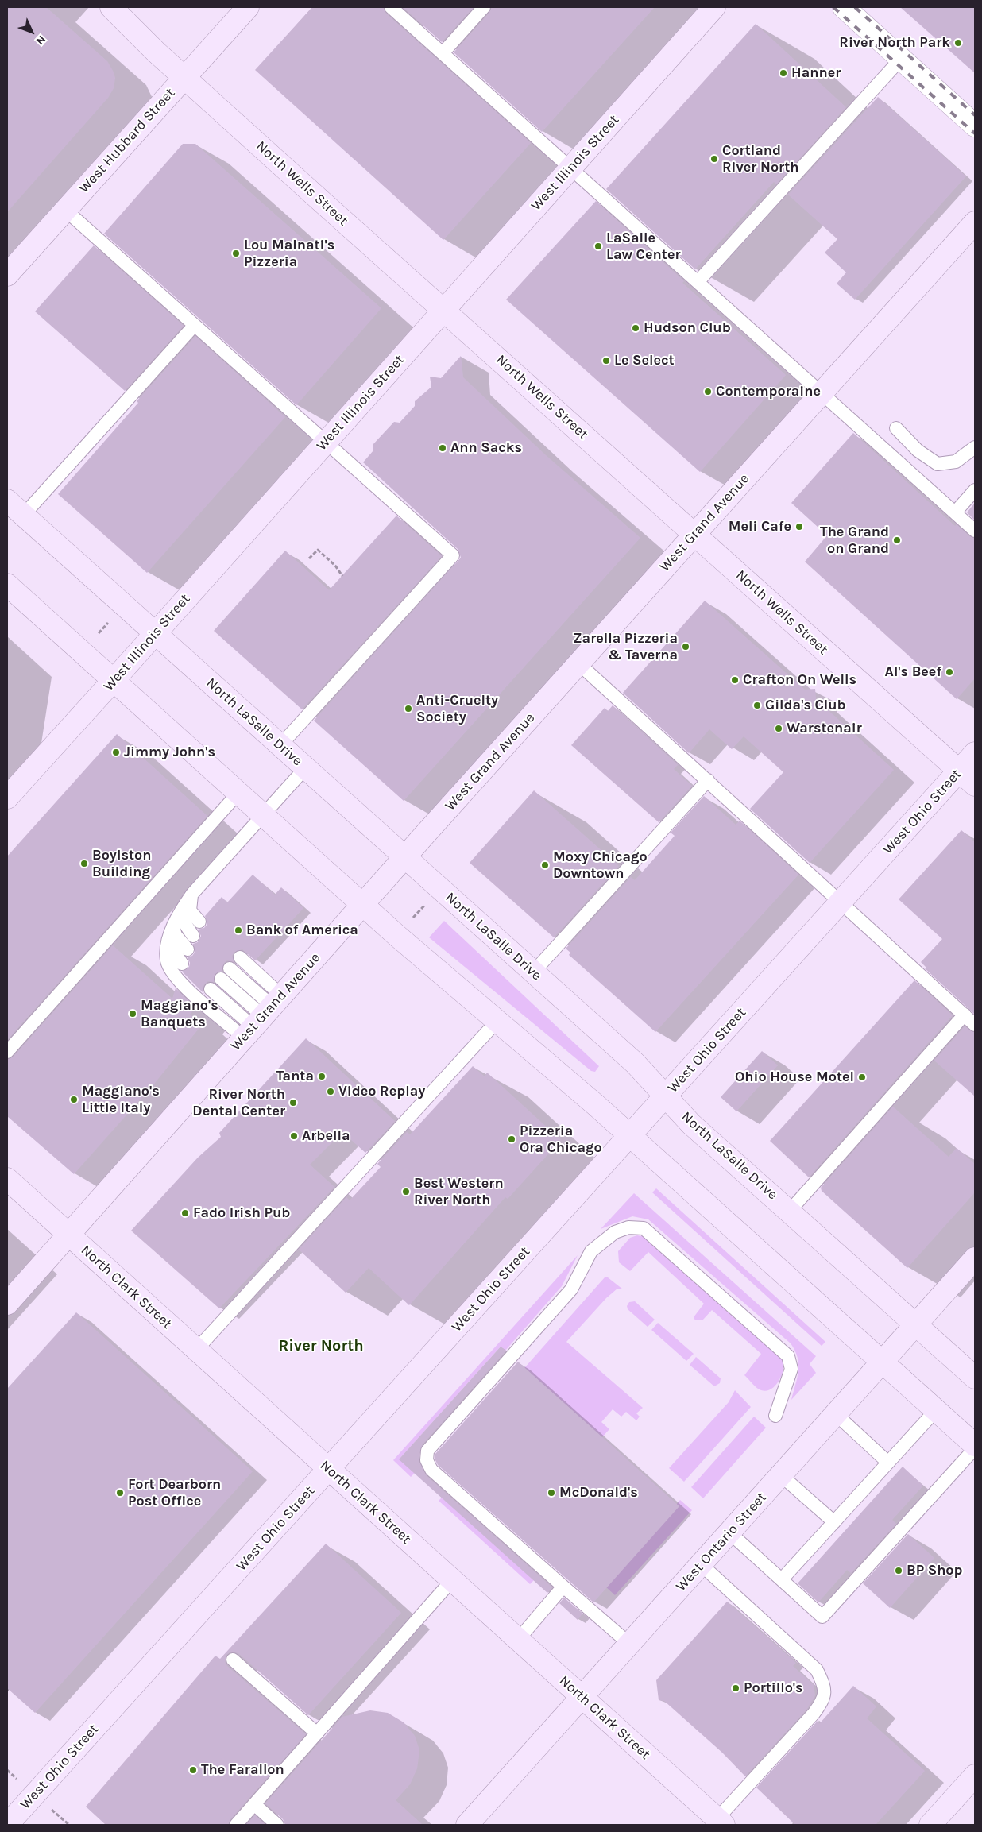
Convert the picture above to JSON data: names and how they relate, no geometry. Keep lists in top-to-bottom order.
{
  "streets": {
    "main road": [
      "West Hubbard Street",
      "West Illinois Street",
      "North Wells Street",
      "West Grand Avenue",
      "North LaSalle Drive",
      "West Ohio Street",
      "North Clark Street",
      "West Ontario Street"
    ]
  },
  "crossings": [
    ["West Hubbard Street", "North Wells Street"],
    ["West Illinois Street", "North Wells Street"],
    ["West Illinois Street", "North LaSalle Drive"],
    ["North Wells Street", "West Grand Avenue"],
    ["North Wells Street", "West Ohio Street"],
    ["West Grand Avenue", "North LaSalle Drive"],
    ["West Grand Avenue", "North Clark Street"],
    ["North LaSalle Drive", "West Ohio Street"],
    ["North LaSalle Drive", "West Ontario Street"],
    ["West Ohio Street", "North Clark Street"],
    ["North Clark Street", "West Ontario Street"]
  ],
  "districts": ["River North"],
  "places": [
    "River North Park",
    "Hanner",
    "Cortland River North",
    "LaSalle Law Center",
    "Lou Malnati's Pizzeria",
    "Hudson Club",
    "Le Select",
    "Contemporaine",
    "Ann Sacks",
    "Meli Cafe",
    "The Grand on Grand",
    "Zarella Pizzeria & Taverna",
    "Al's Beef",
    "Crafton On Wells",
    "Gilda's Club",
    "Anti-Cruelty Society",
    "Warstenair",
    "Jimmy John's",
    "Boylston Building",
    "Moxy Chicago Downtown",
    "Bank of America",
    "Maggiano's Banquets",
    "Tanta",
    "Ohio House Motel",
    "Video Replay",
    "Maggiano's Little Italy",
    "River North Dental Center",
    "Arbella",
    "Pizzeria Ora Chicago",
    "Best Western River North",
    "Fado Irish Pub",
    "Fort Dearborn Post Office",
    "McDonald's",
    "BP Shop",
    "Portillo's",
    "The Farallon"
  ],
  "north": "bottom right"
}
